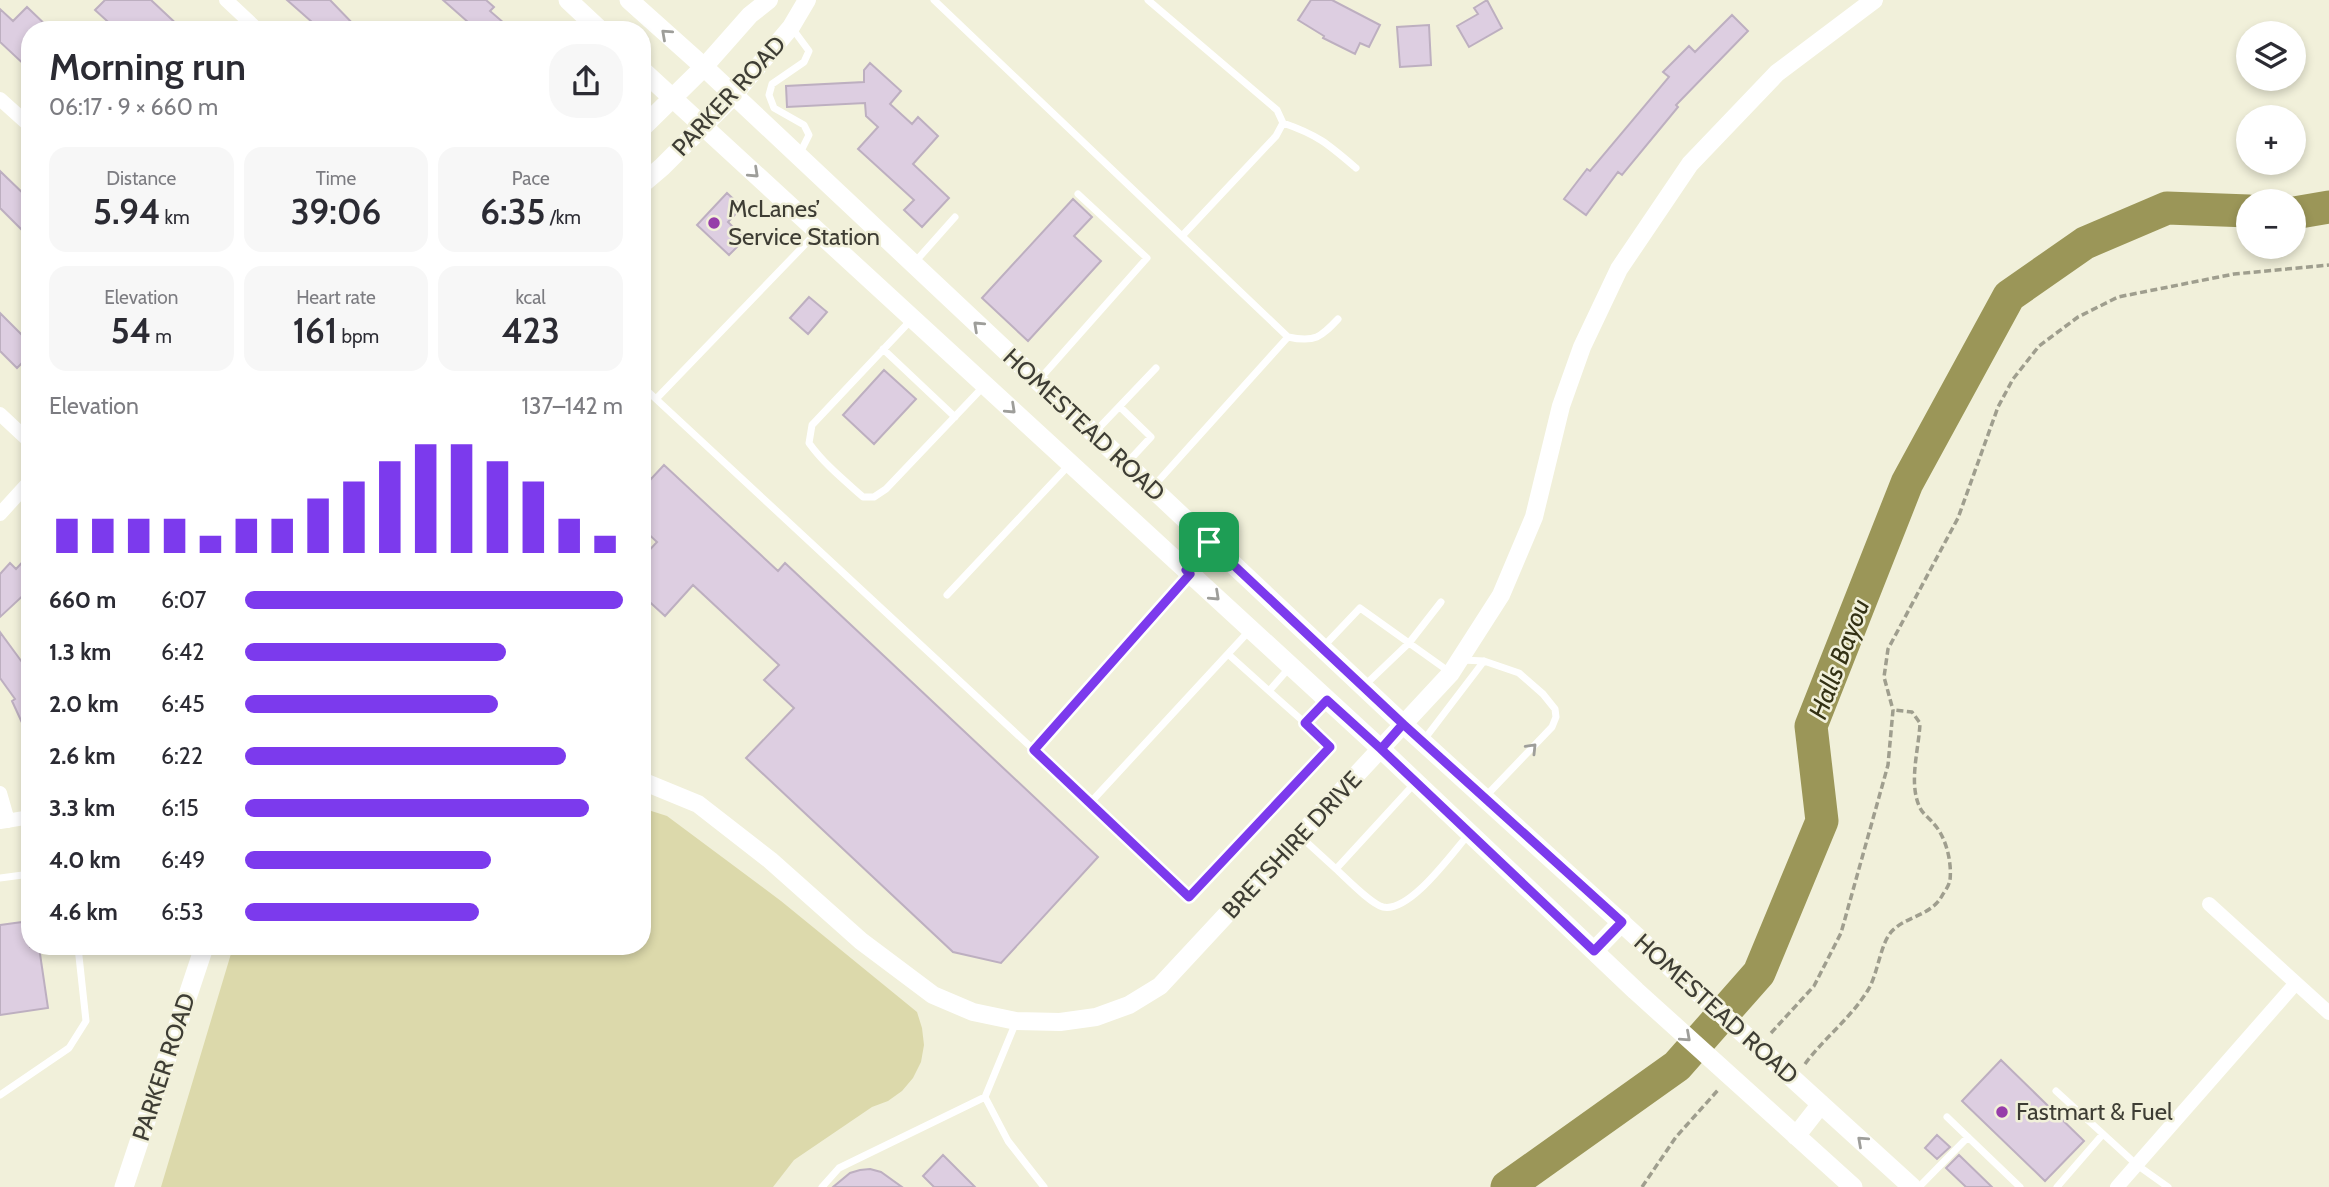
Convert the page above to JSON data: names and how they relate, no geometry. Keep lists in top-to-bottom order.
{
  "streets": {
    "main road": ["PARKER ROAD", "HOMESTEAD ROAD"],
    "street": ["BRETSHIRE DRIVE"]
  },
  "crossings": [
    ["PARKER ROAD", "HOMESTEAD ROAD"],
    ["HOMESTEAD ROAD", "BRETSHIRE DRIVE"]
  ],
  "water": ["Halls Bayou"],
  "places": ["McLanes’ Service Station", "Fastmart & Fuel"],
  "page": {
    "map_buttons": ["+", "−"],
    "heading": ["Morning run", "06:17 · 9 × 660 m"],
    "stats": [
      ["Distance", "5.94 km"],
      ["Time", "39:06"],
      ["Pace", "6:35 /km"],
      ["Elevation", "54 m"],
      ["Heart rate", "161 bpm"],
      ["kcal", "423"]
    ],
    "chart": ["Elevation", "137–142 m"],
    "list": [
      {
        "name": "660 m",
        "note": "6:07"
      },
      {
        "name": "1.3 km",
        "note": "6:42"
      },
      {
        "name": "2.0 km",
        "note": "6:45"
      },
      {
        "name": "2.6 km",
        "note": "6:22"
      },
      {
        "name": "3.3 km",
        "note": "6:15"
      },
      {
        "name": "4.0 km",
        "note": "6:49"
      },
      {
        "name": "4.6 km",
        "note": "6:53"
      }
    ]
  }
}
